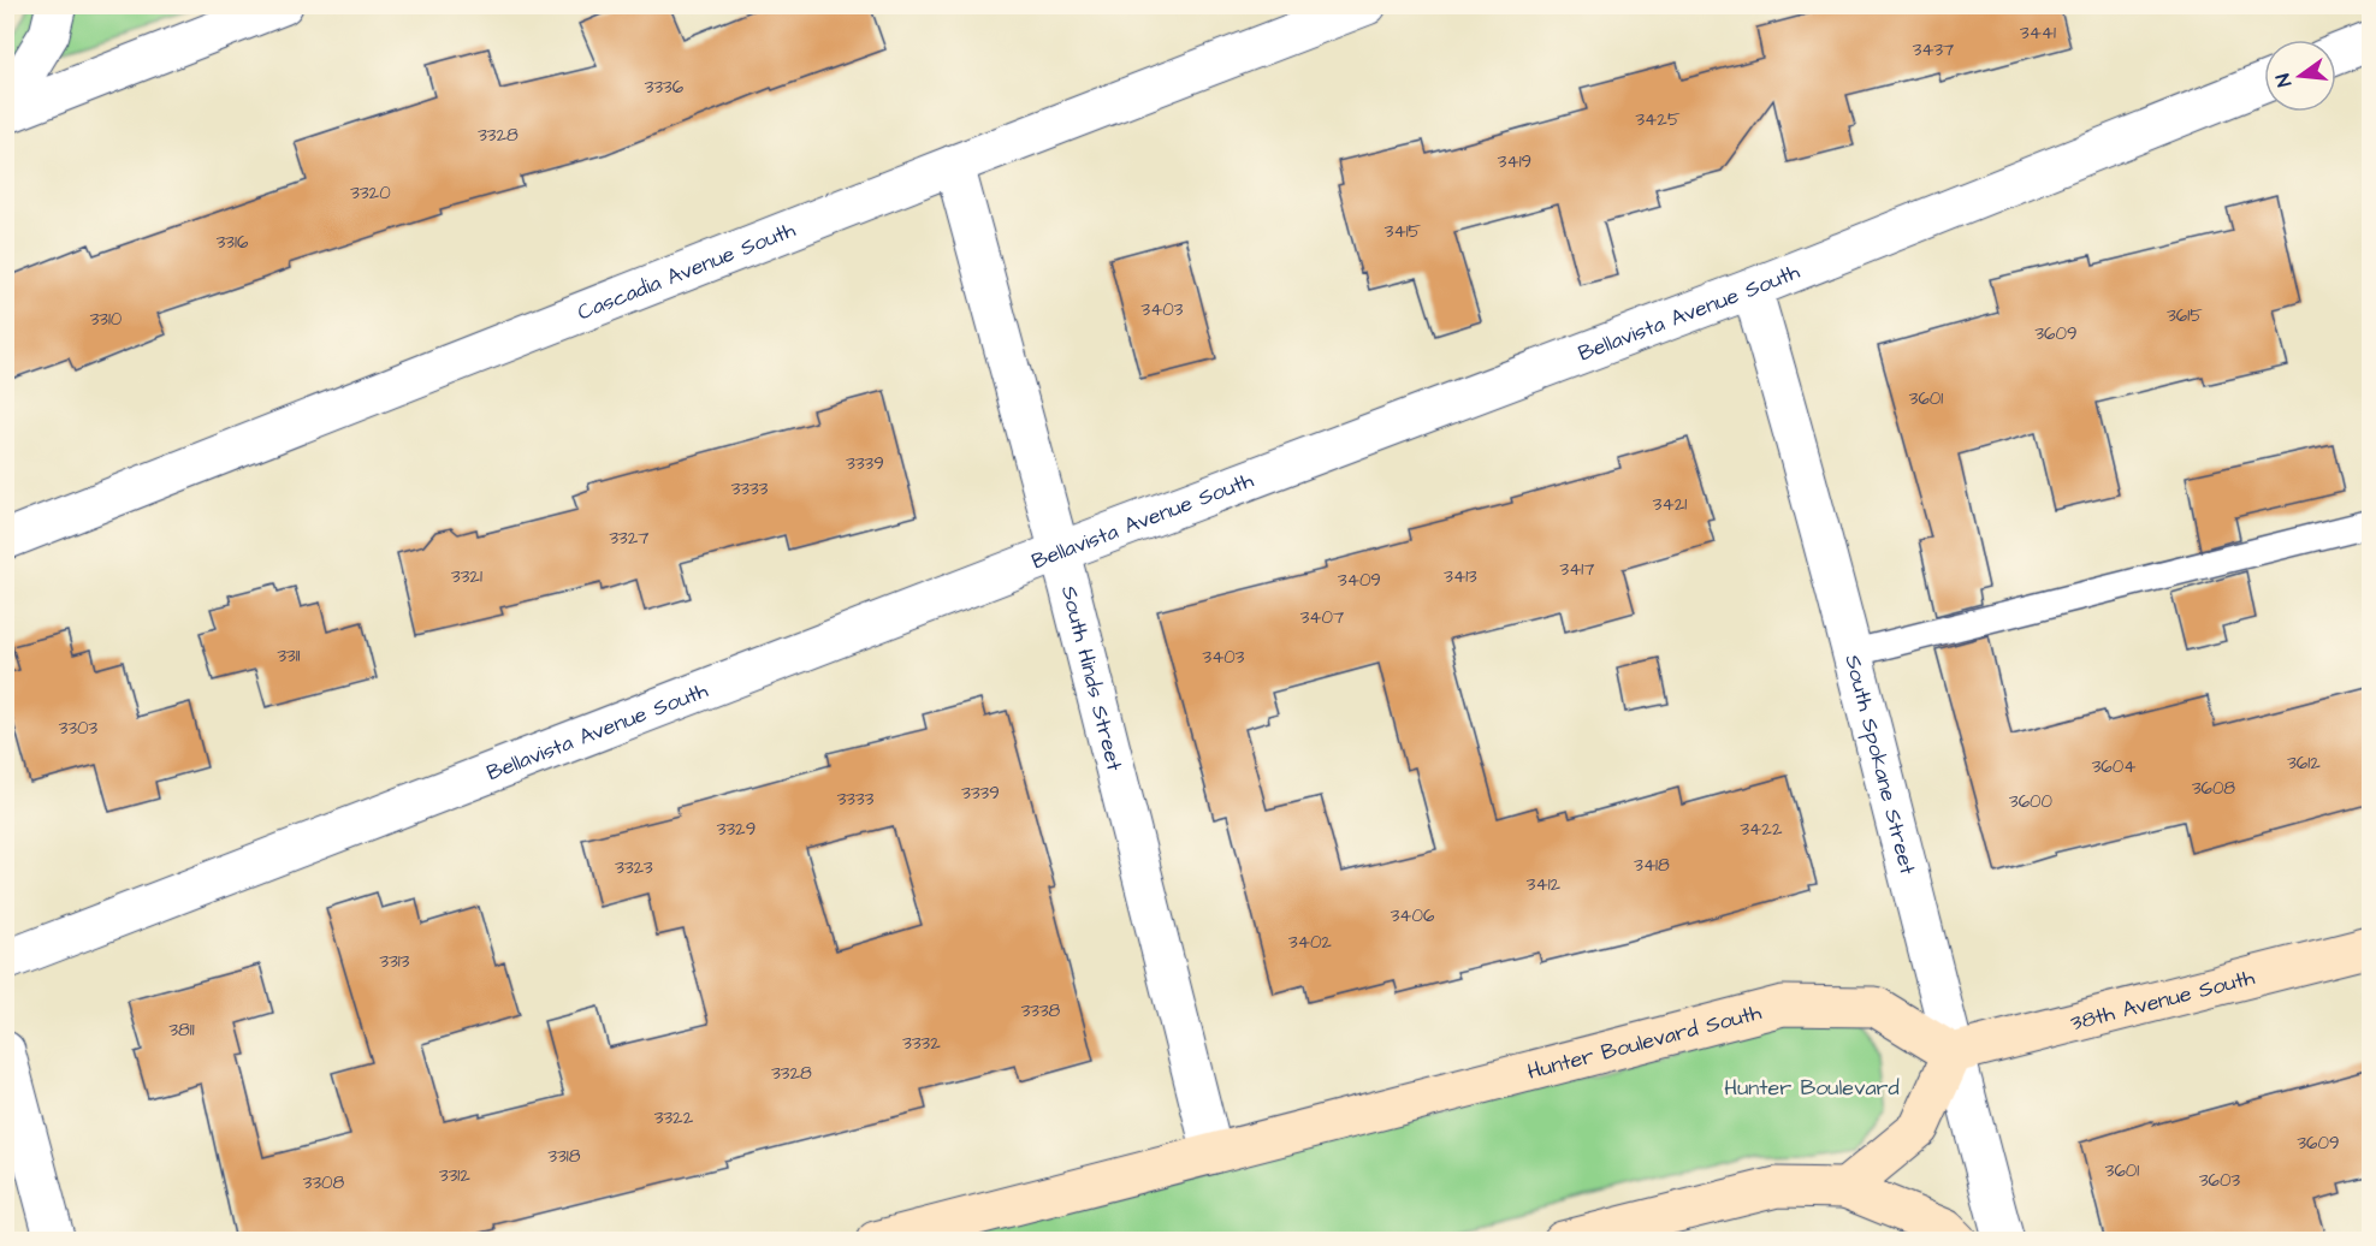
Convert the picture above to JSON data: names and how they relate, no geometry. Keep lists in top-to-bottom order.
{
  "streets": {
    "street": [
      "Cascadia Avenue South",
      "Bellavista Avenue South",
      "South Hinds Street",
      "South Spokane Street",
      "38th Avenue South",
      "Hunter Boulevard South"
    ]
  },
  "crossings": [
    ["Cascadia Avenue South", "South Hinds Street"],
    ["Bellavista Avenue South", "South Hinds Street"],
    ["Bellavista Avenue South", "South Spokane Street"],
    ["South Hinds Street", "Hunter Boulevard South"],
    ["South Spokane Street", "38th Avenue South"],
    ["South Spokane Street", "Hunter Boulevard South"],
    ["38th Avenue South", "Hunter Boulevard South"]
  ],
  "parks": ["Hunter Boulevard"],
  "house_numbers": [
    "3441",
    "3437",
    "3336",
    "3425",
    "3328",
    "3419",
    "3320",
    "3415",
    "3316",
    "3403",
    "3615",
    "3310",
    "3609",
    "3601",
    "3339",
    "3333",
    "3421",
    "3327",
    "3417",
    "3321",
    "3413",
    "3409",
    "3407",
    "3311",
    "3403",
    "3303",
    "3612",
    "3604",
    "3608",
    "3339",
    "3333",
    "3600",
    "3329",
    "3422",
    "3418",
    "3323",
    "3412",
    "3406",
    "3402",
    "3313",
    "3338",
    "3811",
    "3332",
    "3328",
    "3322",
    "3609",
    "3318",
    "3601",
    "3312",
    "3603",
    "3308"
  ],
  "north": "left"
}
